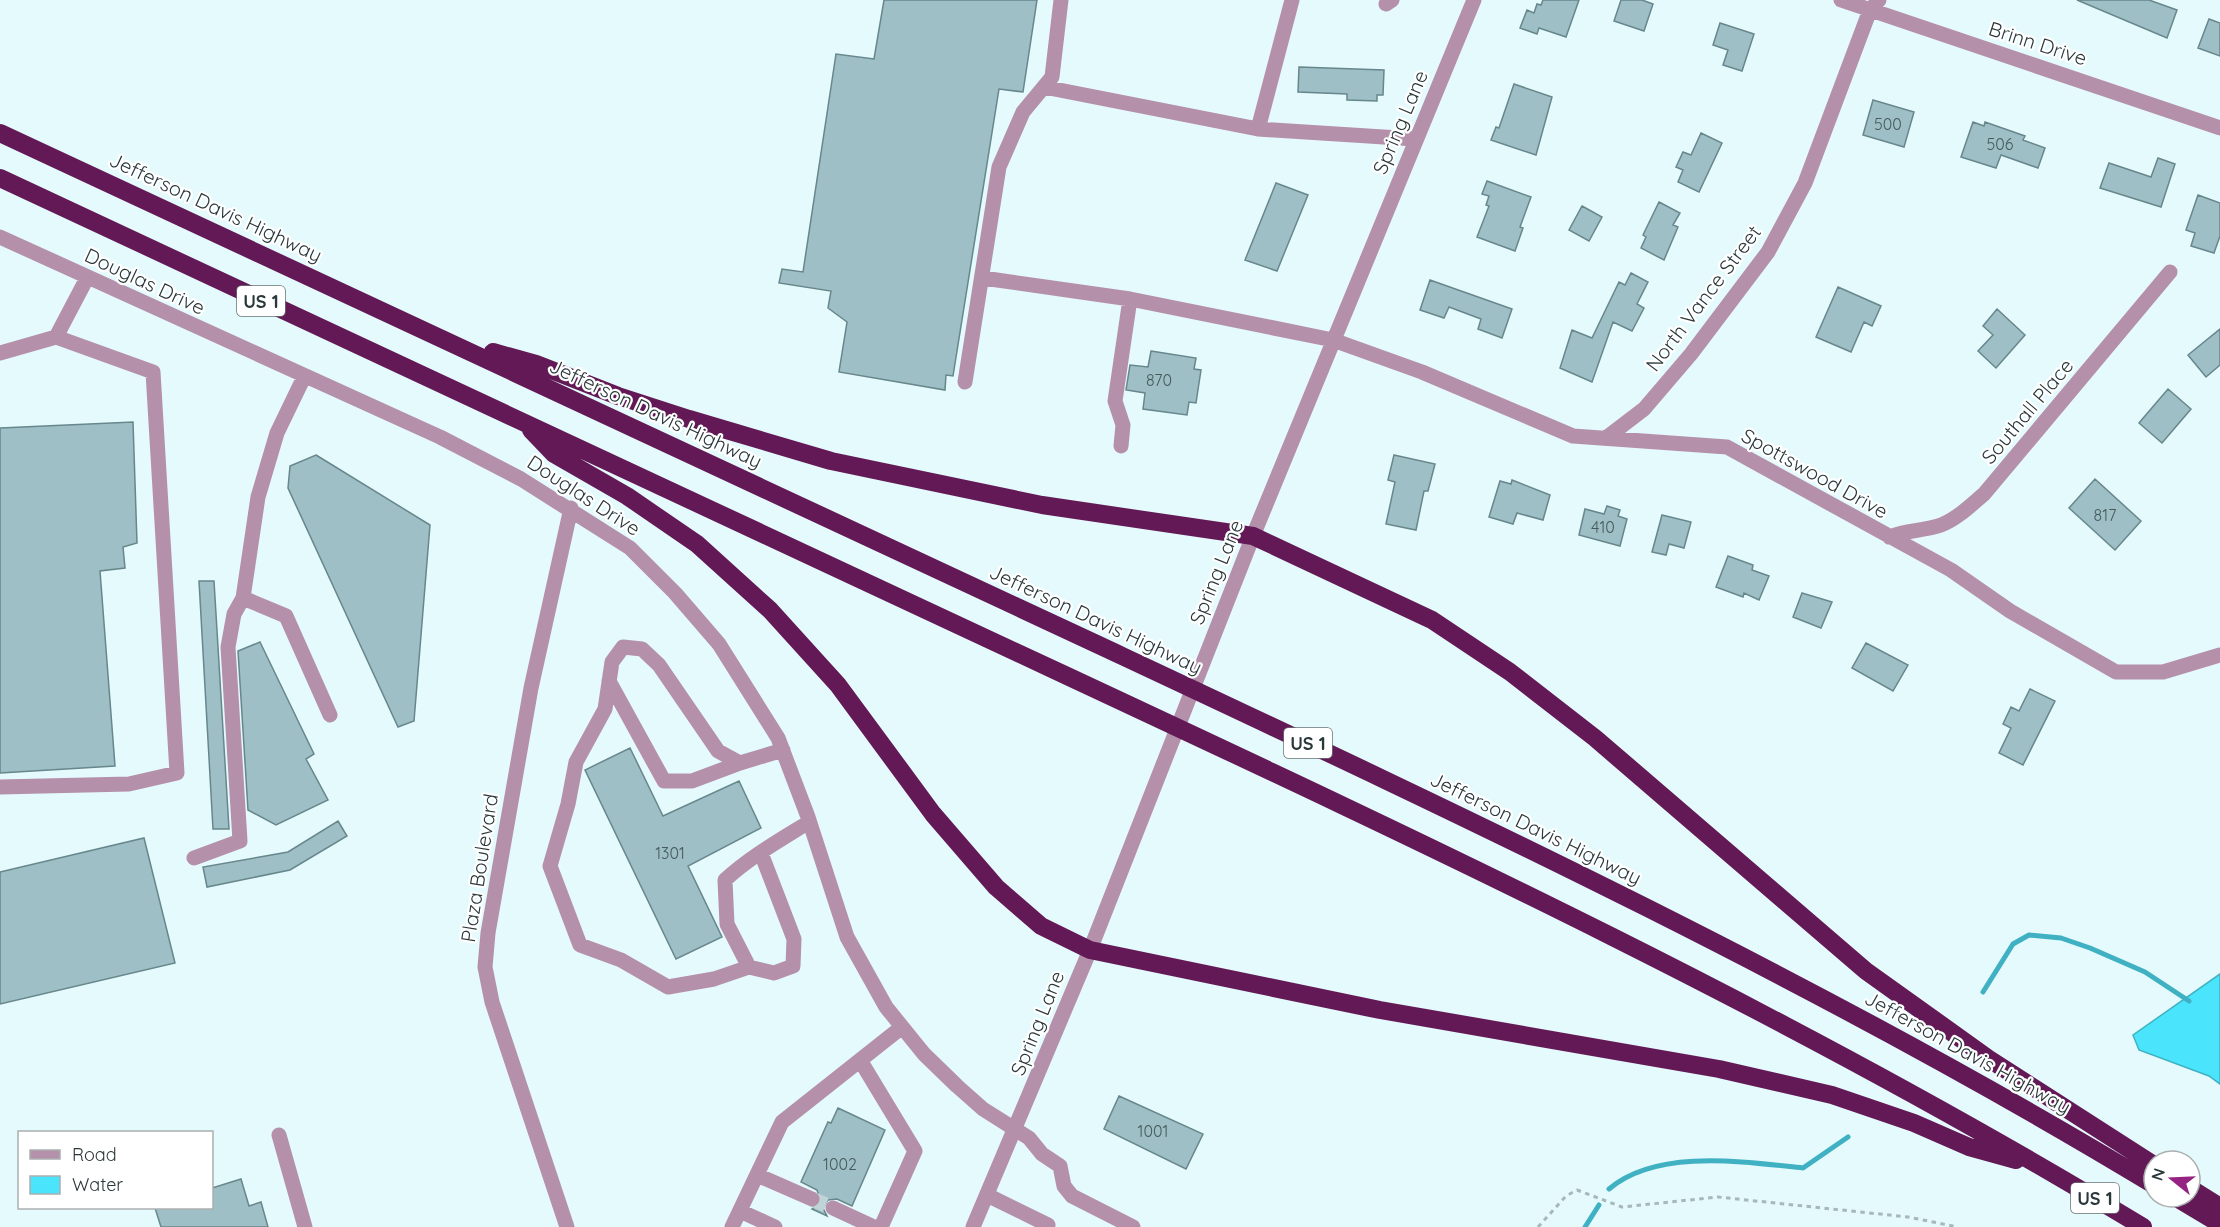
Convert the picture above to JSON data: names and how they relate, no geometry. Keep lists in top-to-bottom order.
{
  "streets": {
    "highway": ["Jefferson Davis Highway", "US 1"],
    "street": [
      "Brinn Drive",
      "Spring Lane",
      "Douglas Drive",
      "North Vance Street",
      "Southall Place",
      "Spottswood Drive",
      "Plaza Boulevard"
    ]
  },
  "crossings": [
    ["Brinn Drive", "North Vance Street"],
    ["Spring Lane", "Douglas Drive"],
    ["Spring Lane", "Spottswood Drive"],
    ["Douglas Drive", "Plaza Boulevard"],
    ["North Vance Street", "Spottswood Drive"],
    ["Southall Place", "Spottswood Drive"]
  ],
  "house_numbers": [
    "500",
    "506",
    "870",
    "817",
    "410",
    "1301",
    "1001",
    "1002"
  ],
  "legend": ["Road", "Water"],
  "north": "left"
}
